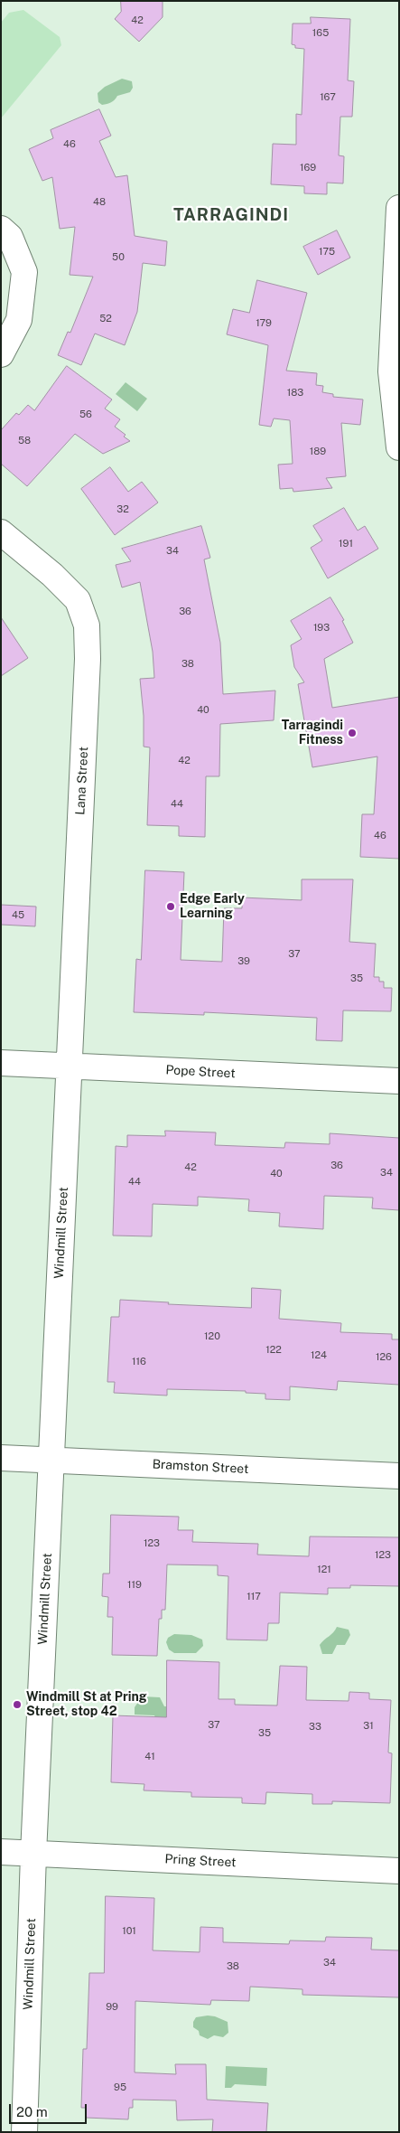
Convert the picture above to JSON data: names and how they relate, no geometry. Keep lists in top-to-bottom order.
{
  "streets": {
    "street": [
      "Lana Street",
      "Pope Street",
      "Windmill Street",
      "Bramston Street",
      "Pring Street"
    ]
  },
  "crossings": [
    ["Lana Street", "Pope Street"],
    ["Lana Street", "Windmill Street"],
    ["Pope Street", "Windmill Street"],
    ["Windmill Street", "Bramston Street"],
    ["Windmill Street", "Pring Street"]
  ],
  "districts": ["TARRAGINDI"],
  "places": ["Tarragindi Fitness", "Edge Early Learning", "Windmill St at Pring Street, stop 42"],
  "house_numbers": [
    "42",
    "165",
    "167",
    "46",
    "169",
    "48",
    "175",
    "50",
    "52",
    "179",
    "183",
    "56",
    "58",
    "189",
    "32",
    "191",
    "34",
    "36",
    "193",
    "38",
    "40",
    "42",
    "44",
    "46",
    "45",
    "37",
    "39",
    "35",
    "36",
    "42",
    "34",
    "40",
    "44",
    "120",
    "122",
    "124",
    "126",
    "116",
    "123",
    "123",
    "121",
    "119",
    "117",
    "37",
    "31",
    "33",
    "35",
    "41",
    "101",
    "34",
    "38",
    "99",
    "95"
  ],
  "scale_bar": "20 m"
}
